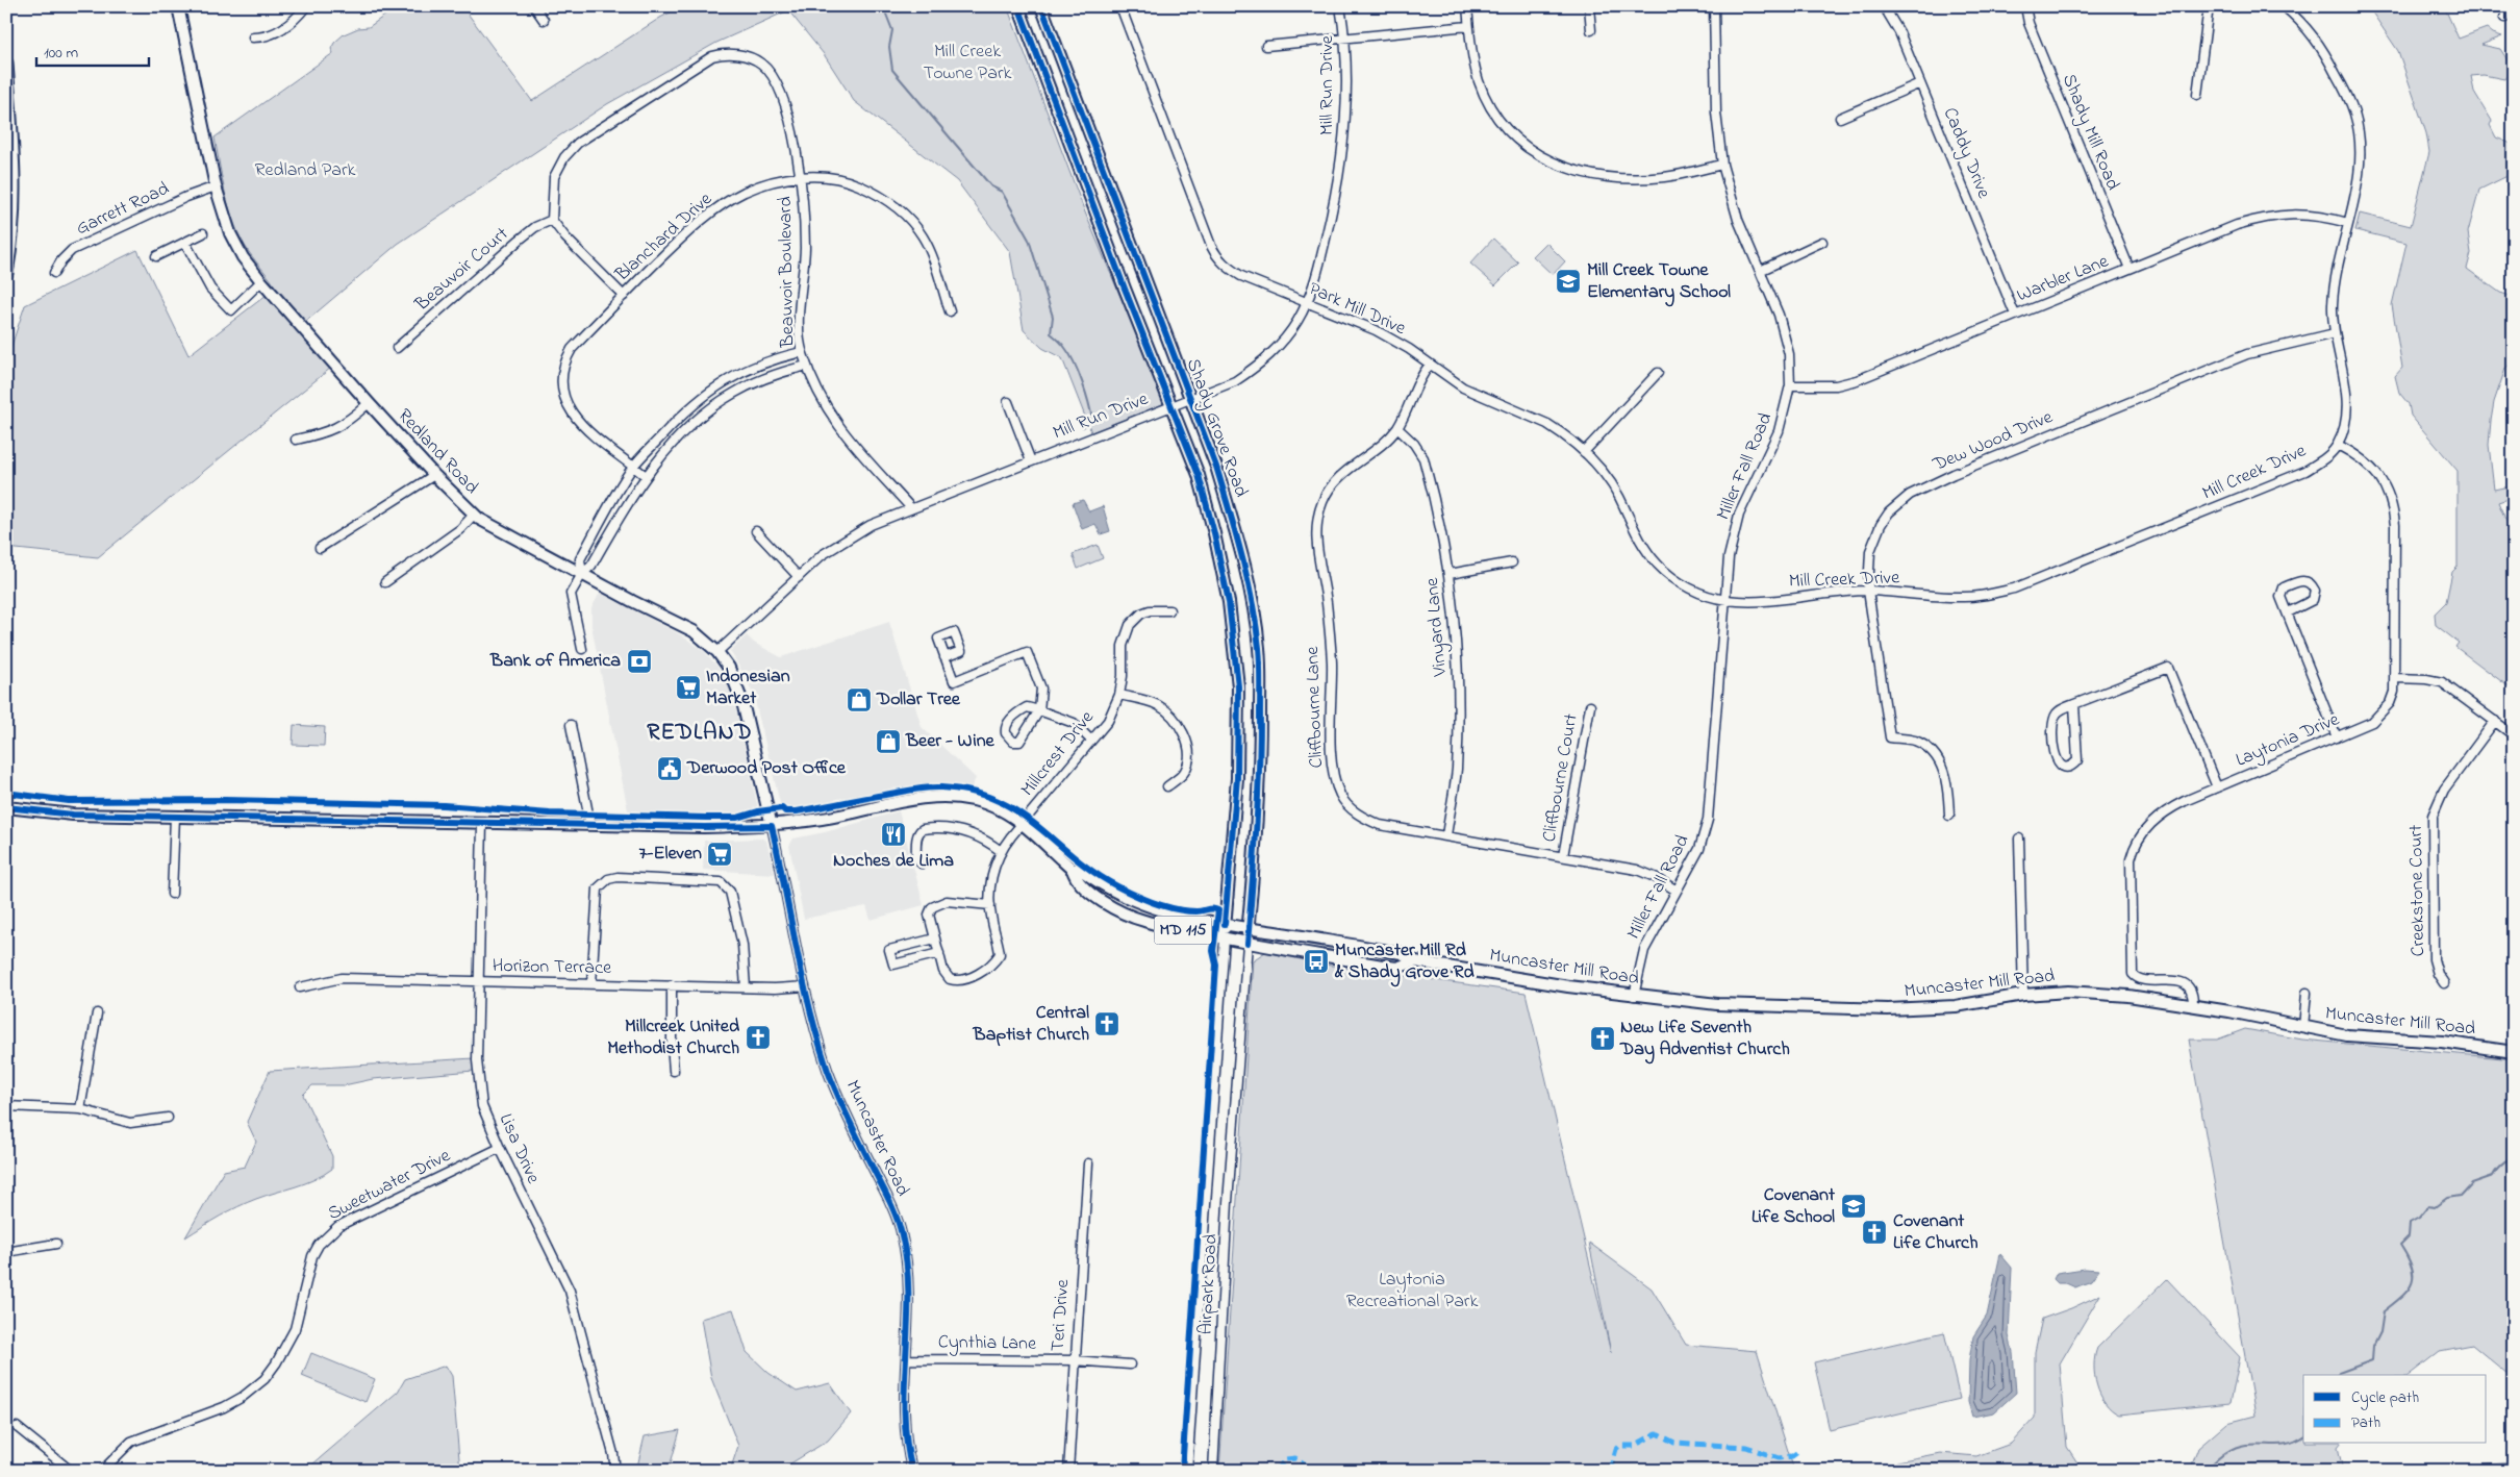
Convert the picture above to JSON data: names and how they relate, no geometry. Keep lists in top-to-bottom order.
{
  "streets": {
    "main road": [
      "Shady Grove Road",
      "Redland Road",
      "MD 115",
      "Muncaster Mill Road"
    ],
    "street": [
      "Mill Run Drive",
      "Shady Mill Road",
      "Caddy Drive",
      "Garrett Road",
      "Blanchard Drive",
      "Beauvoir Court",
      "Beauvoir Boulevard",
      "Warbler Lane",
      "Park Mill Drive",
      "Dew Wood Drive",
      "Miller Fall Road",
      "Mill Creek Drive",
      "Vinyard Lane",
      "Cliffbourne Lane",
      "Laytonia Drive",
      "Millcrest Drive",
      "Cliffbourne Court",
      "Creekstone Court",
      "Horizon Terrace",
      "Muncaster Road",
      "Lisa Drive",
      "Sweetwater Drive",
      "Airpark Road",
      "Teri Drive",
      "Cynthia Lane"
    ]
  },
  "crossings": [
    ["Mill Run Drive", "Beauvoir Boulevard"],
    ["Mill Run Drive", "Park Mill Drive"],
    ["Mill Run Drive", "Shady Grove Road"],
    ["Mill Run Drive", "Redland Road"],
    ["Shady Mill Road", "Warbler Lane"],
    ["Caddy Drive", "Warbler Lane"],
    ["Garrett Road", "Redland Road"],
    ["Blanchard Drive", "Beauvoir Boulevard"],
    ["Beauvoir Court", "Beauvoir Boulevard"],
    ["Warbler Lane", "Miller Fall Road"],
    ["Warbler Lane", "Mill Creek Drive"],
    ["Park Mill Drive", "Miller Fall Road"],
    ["Park Mill Drive", "Mill Creek Drive"],
    ["Park Mill Drive", "Cliffbourne Lane"],
    ["Shady Grove Road", "Muncaster Mill Road"],
    ["Shady Grove Road", "Airpark Road"],
    ["Dew Wood Drive", "Mill Creek Drive"],
    ["Redland Road", "Muncaster Mill Road"],
    ["Redland Road", "Muncaster Road"],
    ["Miller Fall Road", "Mill Creek Drive"],
    ["Miller Fall Road", "Cliffbourne Lane"],
    ["Miller Fall Road", "Muncaster Mill Road"],
    ["Mill Creek Drive", "Laytonia Drive"],
    ["Vinyard Lane", "Cliffbourne Lane"],
    ["Cliffbourne Lane", "Cliffbourne Court"],
    ["Laytonia Drive", "Muncaster Mill Road"],
    ["Millcrest Drive", "Muncaster Mill Road"],
    ["Horizon Terrace", "Muncaster Road"],
    ["Horizon Terrace", "Lisa Drive"],
    ["Muncaster Mill Road", "Muncaster Road"],
    ["Muncaster Mill Road", "Lisa Drive"],
    ["Muncaster Mill Road", "Airpark Road"],
    ["Muncaster Road", "Cynthia Lane"],
    ["Lisa Drive", "Sweetwater Drive"],
    ["Teri Drive", "Cynthia Lane"]
  ],
  "districts": ["REDLAND"],
  "parks": ["Mill Creek Towne Park", "Redland Park", "Laytonia Recreational Park"],
  "places": {
    "school or university": ["Mill Creek Towne Elementary School", "Covenant Life School"],
    "bank": ["Bank of America"],
    "supermarket": ["Indonesian Market", "7-Eleven"],
    "shop": ["Dollar Tree", "Beer - Wine"],
    "public building": ["Derwood Post Office"],
    "restaurant": ["Noches de Lima"],
    "bus stop": ["Muncaster Mill Rd & Shady Grove Rd"],
    "church": [
      "Central Baptist Church",
      "Millcreek United Methodist Church",
      "New Life Seventh Day Adventist Church",
      "Covenant Life Church"
    ]
  },
  "legend": ["Cycle path", "Path"],
  "scale_bar": "100 m"
}
